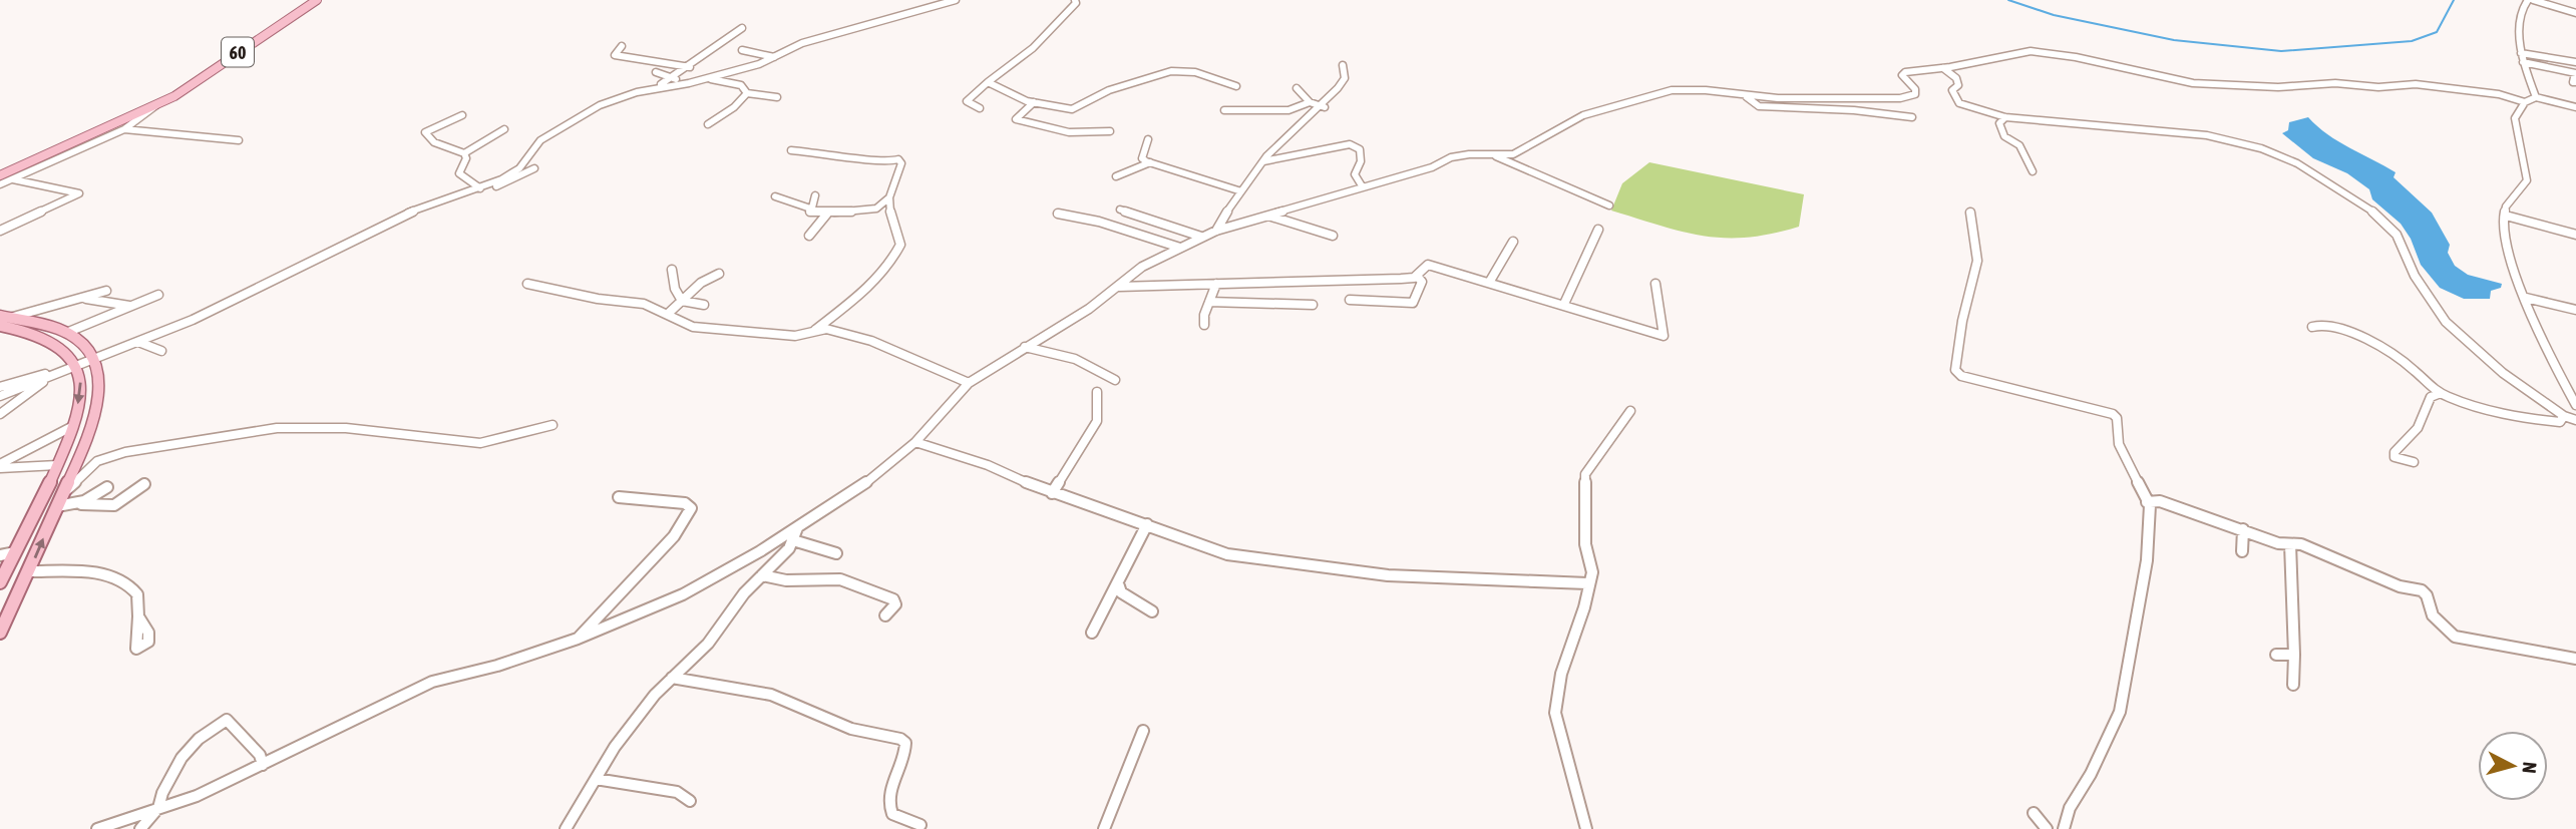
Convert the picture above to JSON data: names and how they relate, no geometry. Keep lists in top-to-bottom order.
{
  "streets": {
    "main road": ["60"]
  },
  "north": "right"
}
